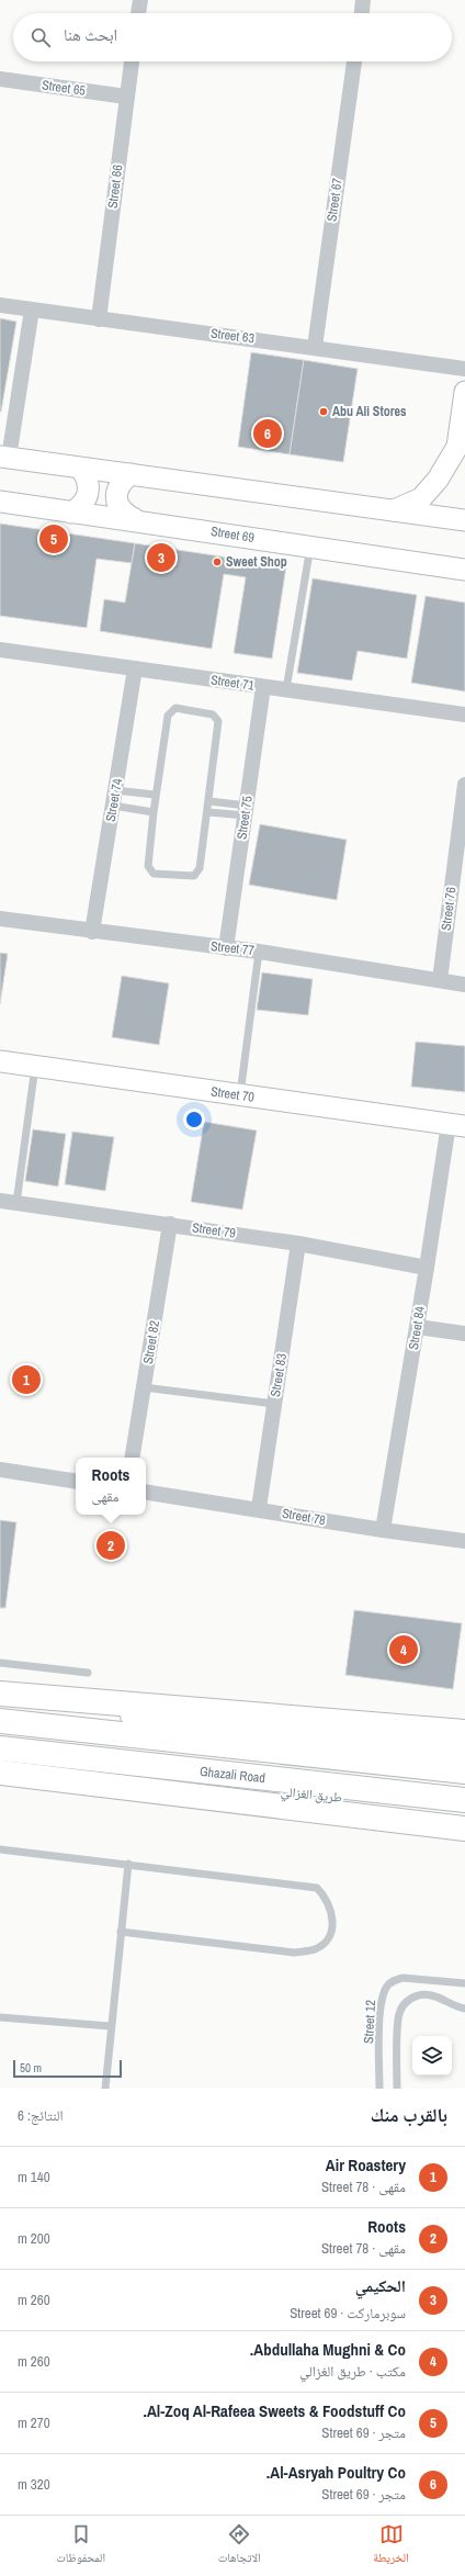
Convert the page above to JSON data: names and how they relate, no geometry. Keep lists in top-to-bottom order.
{
  "streets": {
    "main road": ["Ghazali Road", "طريق الغزالي"],
    "street": [
      "Street 65",
      "Street 66",
      "Street 67",
      "Street 63",
      "Street 69",
      "Street 71",
      "Street 74",
      "Street 75",
      "Street 76",
      "Street 77",
      "Street 70",
      "Street 79",
      "Street 84",
      "Street 82",
      "Street 83",
      "Street 78"
    ],
    "lane": ["Street 12"]
  },
  "crossings": [
    ["Street 65", "Street 66"],
    ["Street 66", "Street 63"],
    ["Street 67", "Street 63"],
    ["Street 71", "Street 74"],
    ["Street 71", "Street 75"],
    ["Street 74", "Street 77"],
    ["Street 75", "Street 77"],
    ["Street 76", "Street 77"],
    ["Street 70", "Street 84"],
    ["Street 79", "Street 84"],
    ["Street 79", "Street 82"],
    ["Street 79", "Street 83"],
    ["Street 84", "Street 78"],
    ["Street 83", "Street 78"]
  ],
  "places": ["Abu Ali Stores", "Sweet Shop"],
  "scale_bar": "50 m",
  "page": {
    "search": "ابحث هنا",
    "pins": [
      "6",
      "5",
      "3",
      "1",
      "2",
      "4"
    ],
    "popup": ["Roots", "مقهى"],
    "scale": "50 m",
    "heading": ["بالقرب منك", "النتائج: 6"],
    "list": [
      {
        "mark": "1",
        "name": "Air Roastery",
        "note": "مقهى · Street 78",
        "value": "140 m"
      },
      {
        "mark": "2",
        "name": "Roots",
        "note": "مقهى · Street 78",
        "value": "200 m"
      },
      {
        "mark": "3",
        "name": "الحكيمي",
        "note": "سوبرماركت · Street 69",
        "value": "260 m"
      },
      {
        "mark": "4",
        "name": "Abdullaha Mughni & Co.",
        "note": "مكتب · طريق الغزالي",
        "value": "260 m"
      },
      {
        "mark": "5",
        "name": "Al-Zoq Al-Rafeea Sweets & Foodstuff Co.",
        "note": "متجر · Street 69",
        "value": "270 m"
      },
      {
        "mark": "6",
        "name": "Al-Asryah Poultry Co.",
        "note": "متجر · Street 69",
        "value": "320 m"
      }
    ],
    "nav": ["الخريطة", "الاتجاهات", "المحفوظات"]
  }
}
